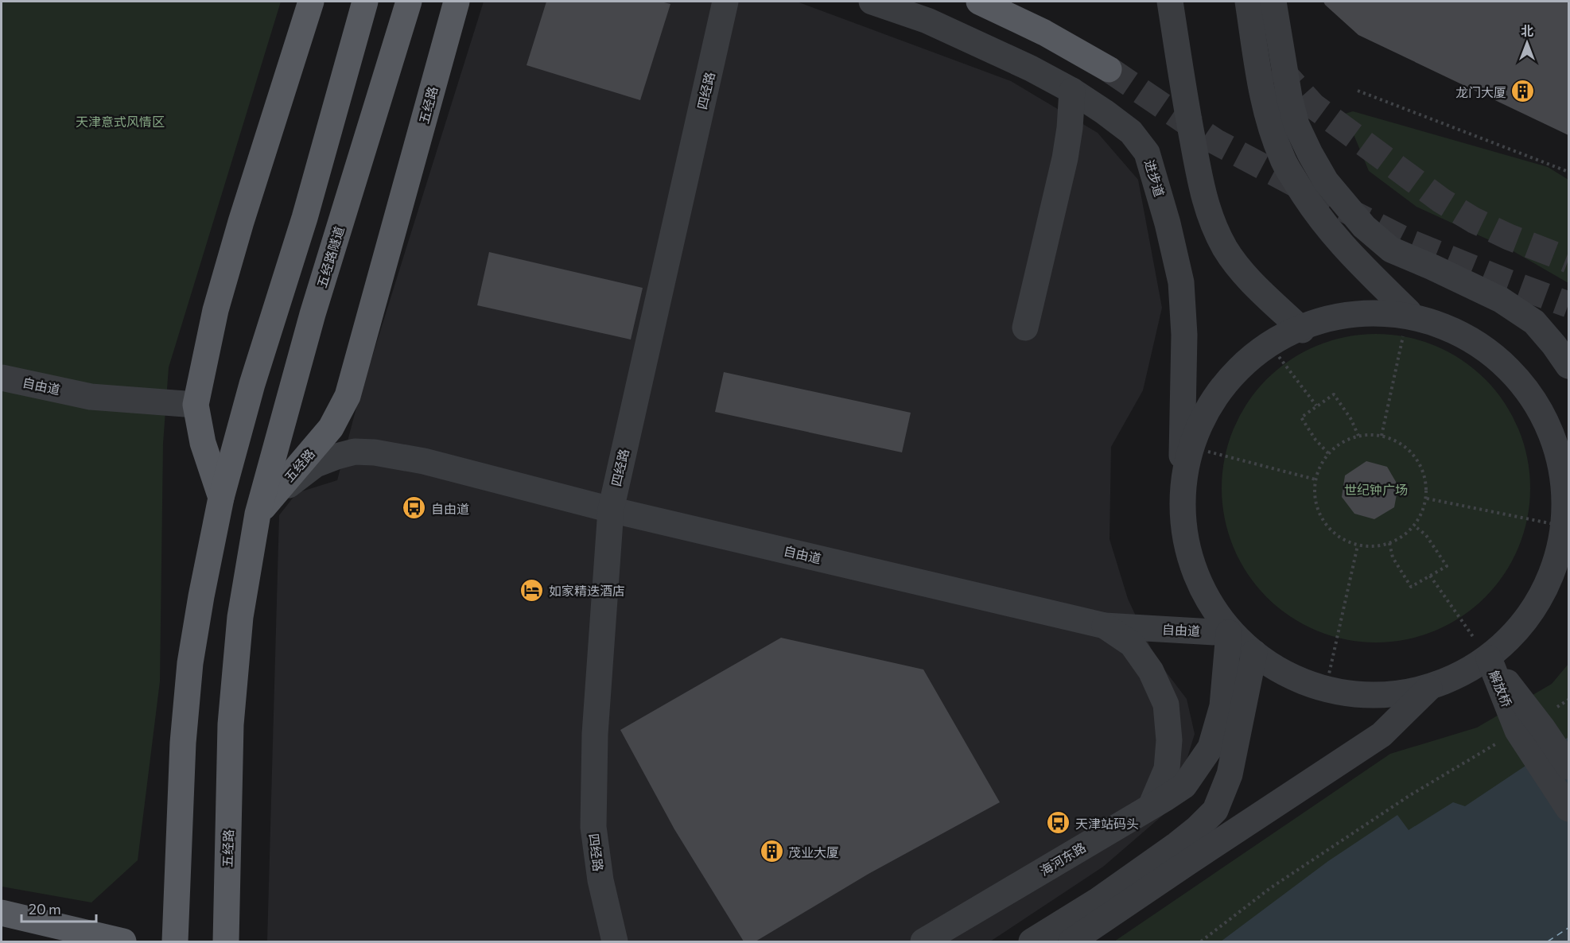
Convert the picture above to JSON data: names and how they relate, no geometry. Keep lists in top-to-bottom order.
{
  "streets": {
    "main road": ["五经路", "五经路隧道"],
    "street": [
      "四经路",
      "进步道",
      "自由道",
      "解放桥",
      "海河东路"
    ]
  },
  "crossings": [
    ["四经路", "自由道"],
    ["五经路", "五经路隧道"],
    ["五经路", "自由道"],
    ["进步道", "自由道"],
    ["进步道", "海河东路"],
    ["五经路隧道", "自由道"],
    ["自由道", "海河东路"]
  ],
  "parks": ["天津意式风情区", "世纪钟广场"],
  "places": {
    "building": ["龙门大厦", "茂业大厦"],
    "bus stop": ["自由道", "天津站码头"],
    "hotel": ["如家精迭酒店"]
  },
  "scale_bar": "20 m",
  "north": "top"
}
